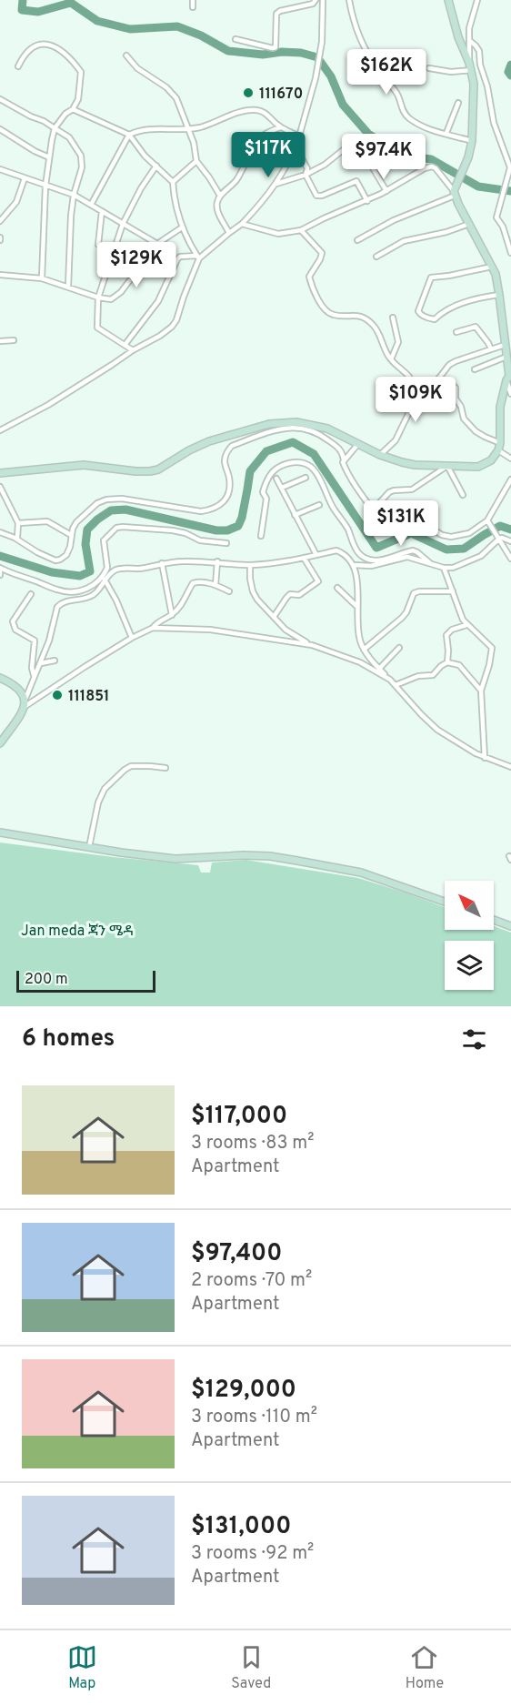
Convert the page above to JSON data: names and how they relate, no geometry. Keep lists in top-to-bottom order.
{
  "parks": ["Jan meda ጃን ሜዳ"],
  "places": ["111670", "111851"],
  "scale_bar": "200 m",
  "north": "top left",
  "page": {
    "price": [
      "$162K",
      "$117K",
      "$97.4K",
      "$129K",
      "$109K",
      "$131K"
    ],
    "scale": "200 m",
    "heading": "6 homes",
    "list": [
      {
        "name": "$117,000",
        "note": "3 rooms · 83 m² · Apartment"
      },
      {
        "name": "$97,400",
        "note": "2 rooms · 70 m² · Apartment"
      },
      {
        "name": "$129,000",
        "note": "3 rooms · 110 m² · Apartment"
      },
      {
        "name": "$131,000",
        "note": "3 rooms · 92 m² · Apartment"
      }
    ],
    "tabs": ["Map", "Saved", "Home"]
  }
}
